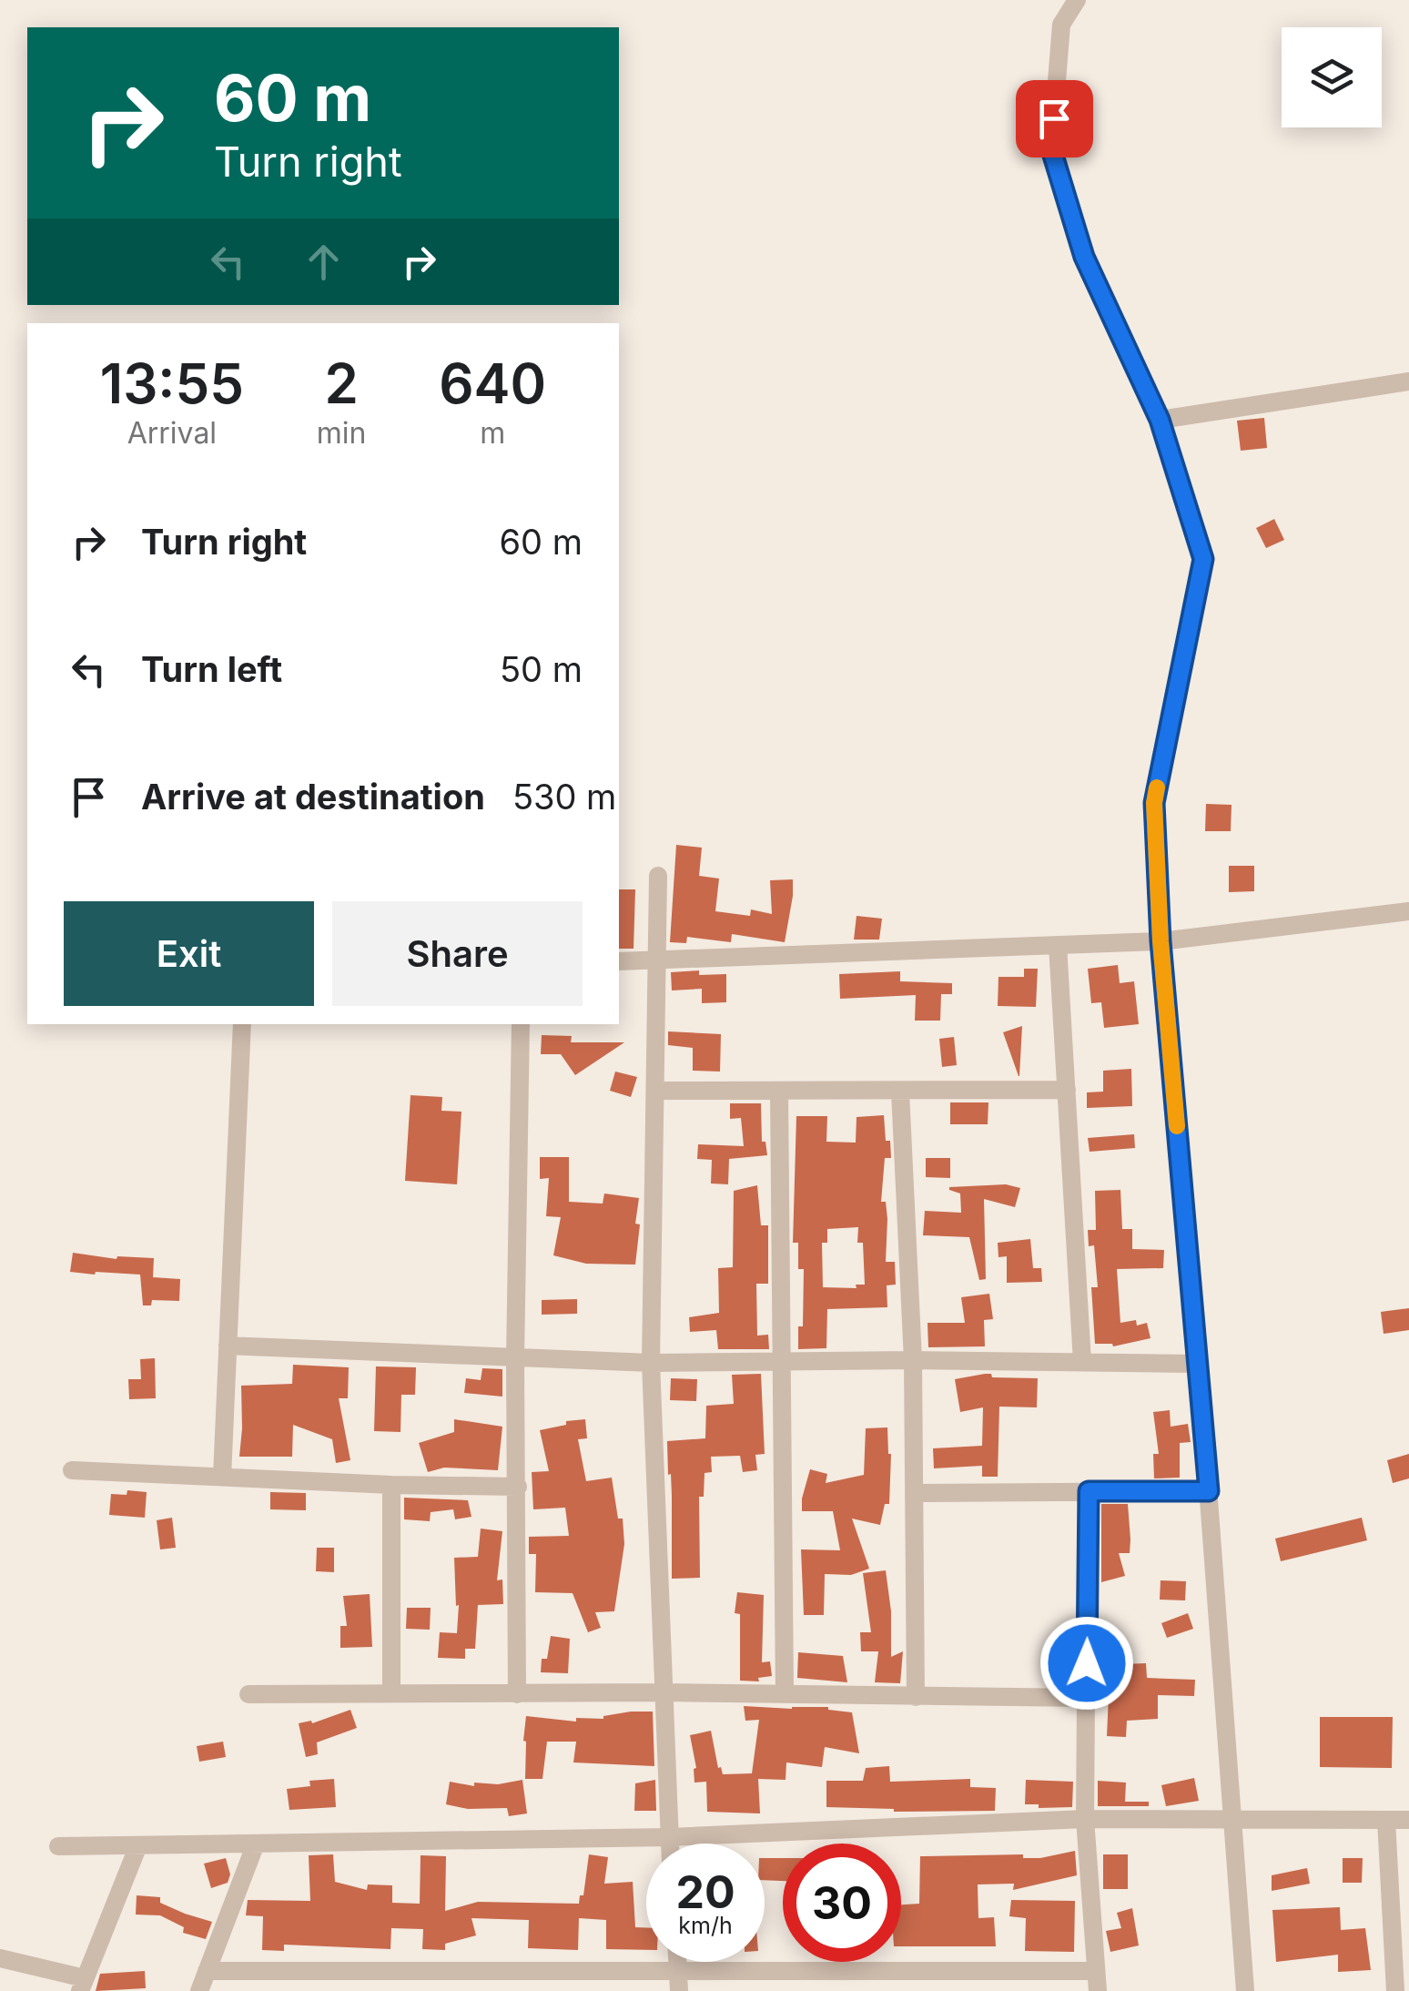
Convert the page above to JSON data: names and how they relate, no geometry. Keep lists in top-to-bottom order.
{
  "page": {
    "turn": ["60 m", "Turn right"],
    "eta": [
      "13:55",
      "Arrival",
      "2",
      "min",
      "640",
      "m"
    ],
    "list": [
      {
        "name": "Turn right",
        "value": "60 m"
      },
      {
        "name": "Turn left",
        "value": "50 m"
      },
      {
        "name": "Arrive at destination",
        "value": "530 m"
      }
    ],
    "buttons": ["Exit", "Share"],
    "speed": "20 km/h",
    "limit": "30"
  }
}
